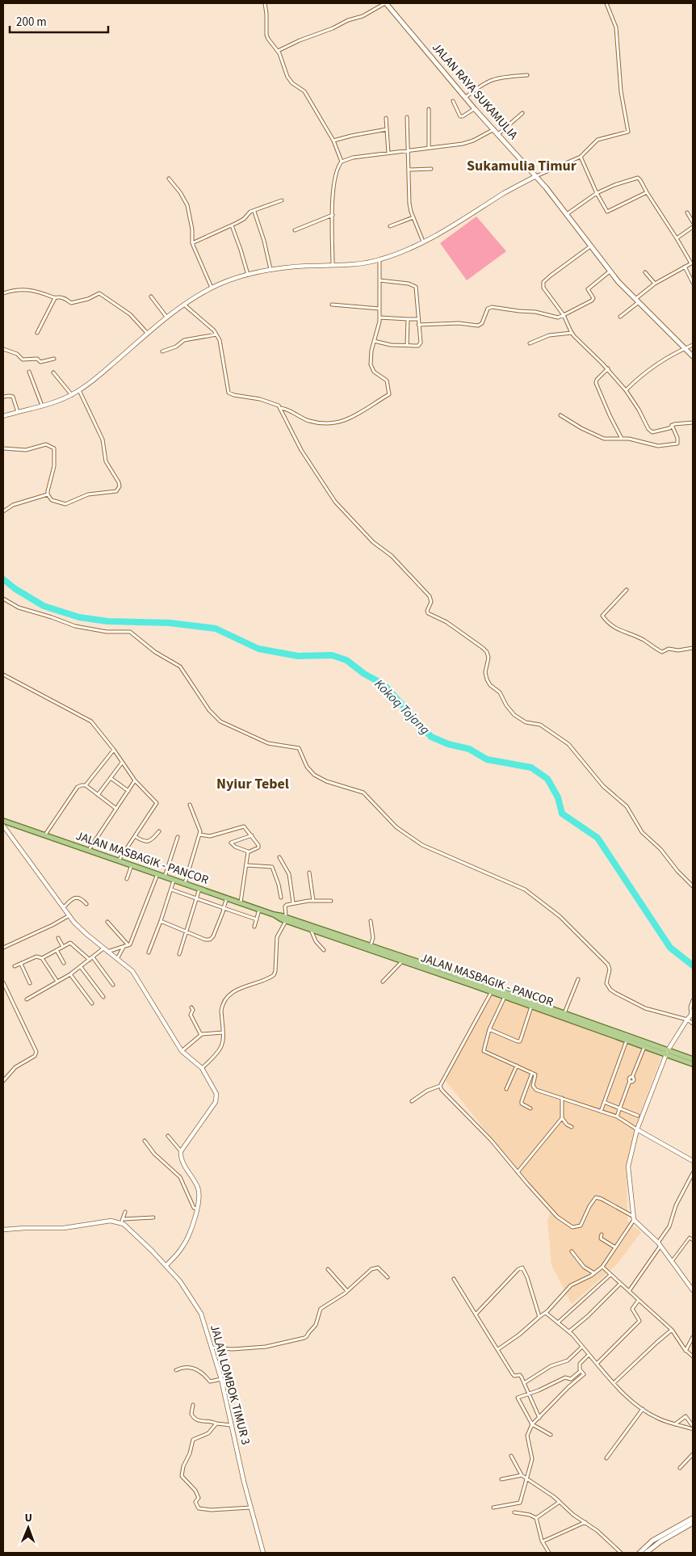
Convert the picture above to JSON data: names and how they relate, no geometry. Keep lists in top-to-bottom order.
{
  "streets": {
    "main road": ["JALAN RAYA SUKAMULIA", "JALAN MASBAGIK - PANCOR"],
    "street": ["JALAN LOMBOK TIMUR 3"]
  },
  "districts": ["Sukamulia Timur", "Nyiur Tebel"],
  "water": ["Kokoq Tojang"],
  "scale_bar": "200 m",
  "north": "top"
}
